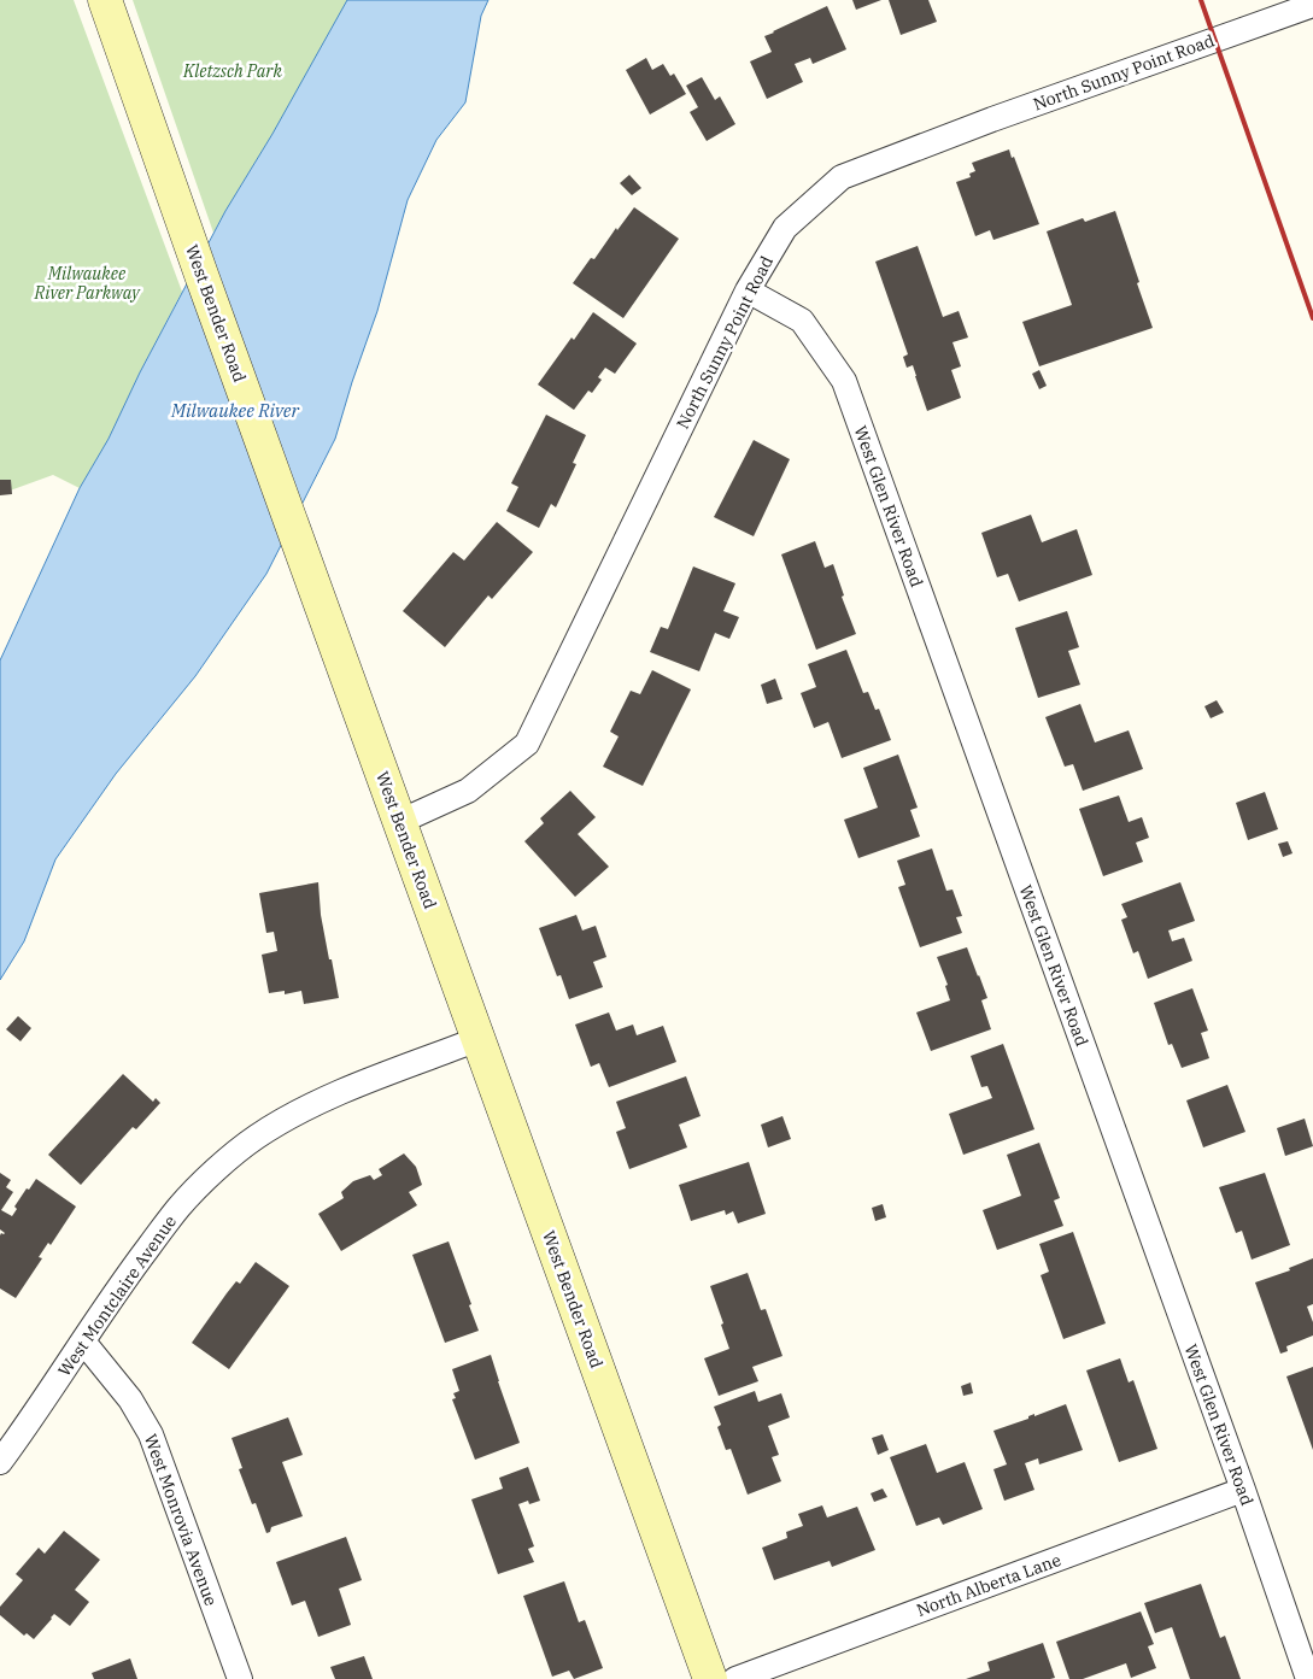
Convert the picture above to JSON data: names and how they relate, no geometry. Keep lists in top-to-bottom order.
{
  "streets": {
    "street": [
      "North Sunny Point Road",
      "West Bender Road",
      "West Glen River Road",
      "West Montclaire Avenue",
      "West Monrovia Avenue",
      "North Alberta Lane"
    ]
  },
  "crossings": [
    ["North Sunny Point Road", "West Bender Road"],
    ["North Sunny Point Road", "West Glen River Road"],
    ["West Bender Road", "West Montclaire Avenue"],
    ["West Glen River Road", "North Alberta Lane"],
    ["West Montclaire Avenue", "West Monrovia Avenue"]
  ],
  "water": ["Milwaukee River"],
  "parks": ["Kletzsch Park", "Milwaukee River Parkway"]
}
